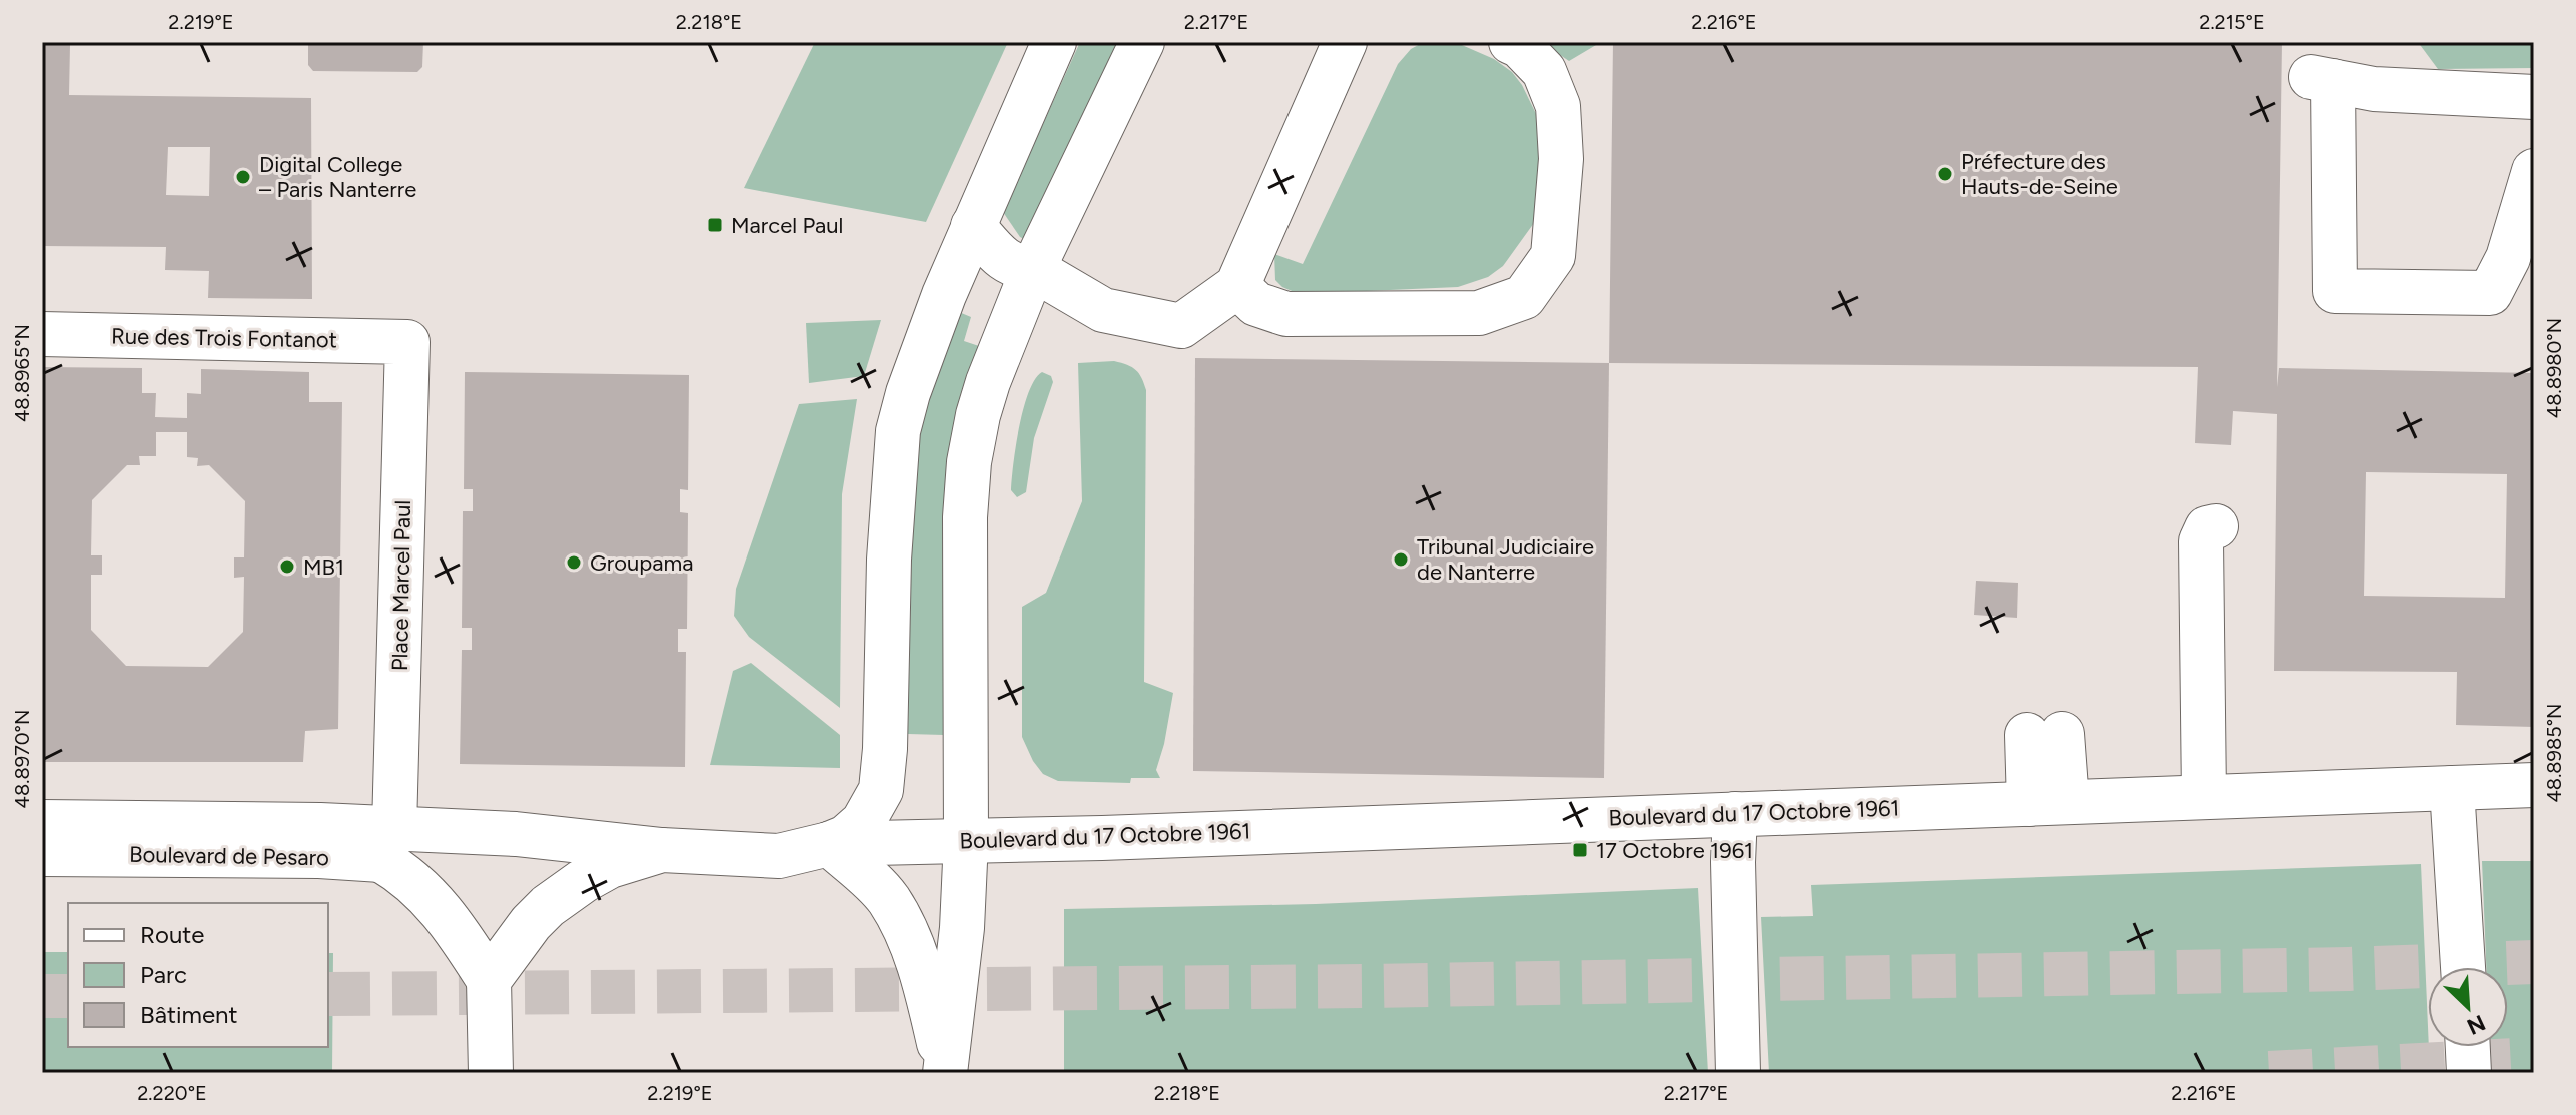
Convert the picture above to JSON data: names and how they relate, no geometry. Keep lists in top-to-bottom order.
{
  "streets": {
    "street": [
      "Rue des Trois Fontanot",
      "Place Marcel Paul",
      "Boulevard du 17 Octobre 1961",
      "Boulevard de Pesaro"
    ]
  },
  "crossings": [
    ["Rue des Trois Fontanot", "Place Marcel Paul"],
    ["Place Marcel Paul", "Boulevard de Pesaro"],
    ["Boulevard du 17 Octobre 1961", "Boulevard de Pesaro"]
  ],
  "places": {
    "other": [
      "Préfecture des Hauts-de-Seine",
      "Digital College – Paris Nanterre",
      "Tribunal Judiciaire de Nanterre",
      "Groupama",
      "MB1"
    ],
    "transit": ["Marcel Paul", "17 Octobre 1961"]
  },
  "legend": ["Route", "Parc", "Bâtiment"],
  "north": "bottom right",
  "coordinates": [
    "2.219°E",
    "2.218°E",
    "2.217°E",
    "2.216°E",
    "2.215°E",
    "48.8980°N",
    "48.8965°N",
    "48.8985°N",
    "48.8970°N",
    "2.220°E"
  ]
}
